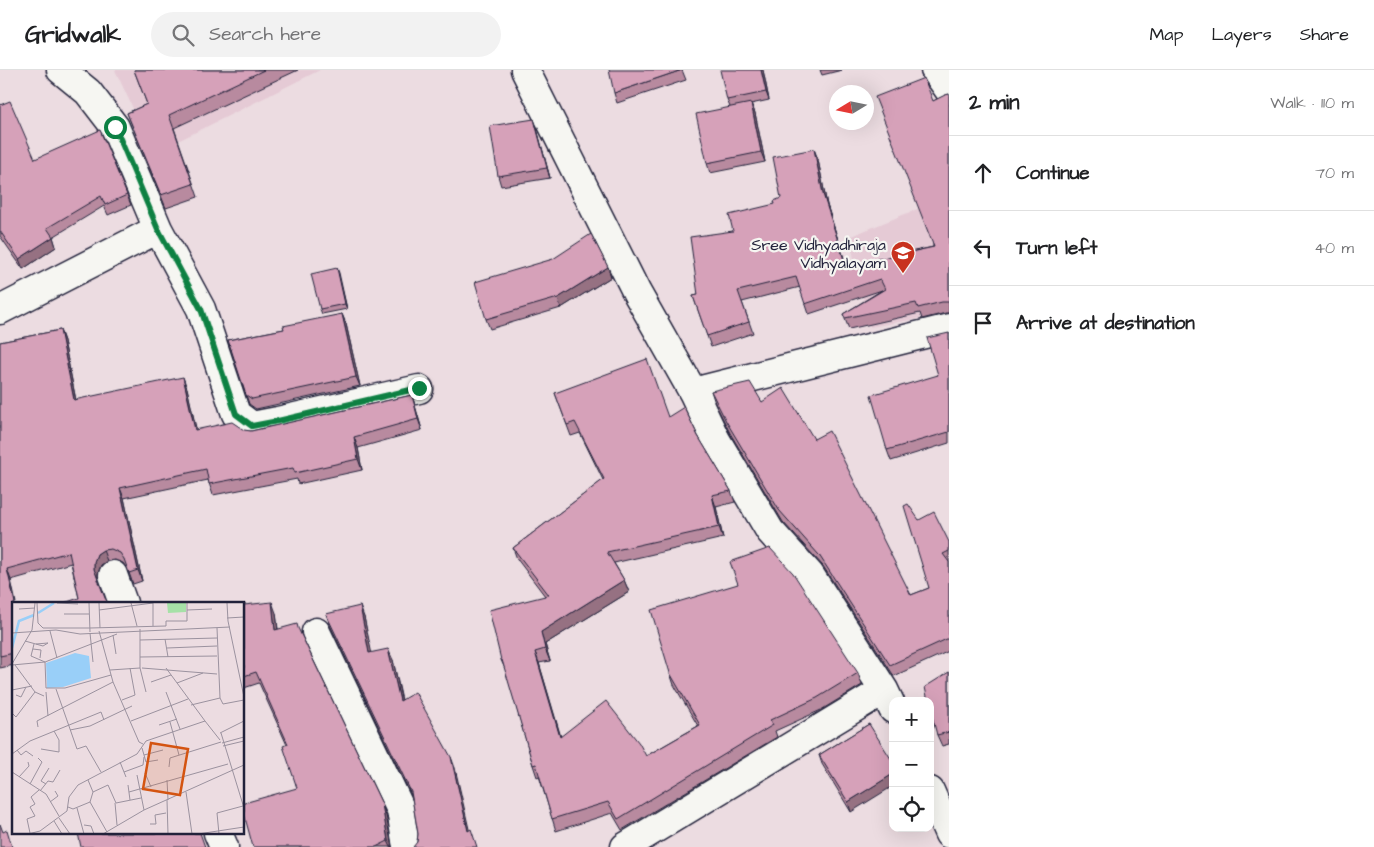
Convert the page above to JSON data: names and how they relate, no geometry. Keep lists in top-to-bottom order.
{
  "places": {
    "school or university": ["Sree Vidhyadhiraja Vidhyalayam"]
  },
  "north": "left",
  "page": {
    "header": "Gridwalk",
    "search": "Search here",
    "nav": ["Map", "Layers", "Share"],
    "heading": ["2 min", "Walk · 110 m"],
    "list": [
      ["Continue", "70 m"],
      ["Turn left", "40 m"],
      "Arrive at destination"
    ],
    "map_buttons": ["+", "−"]
  }
}
